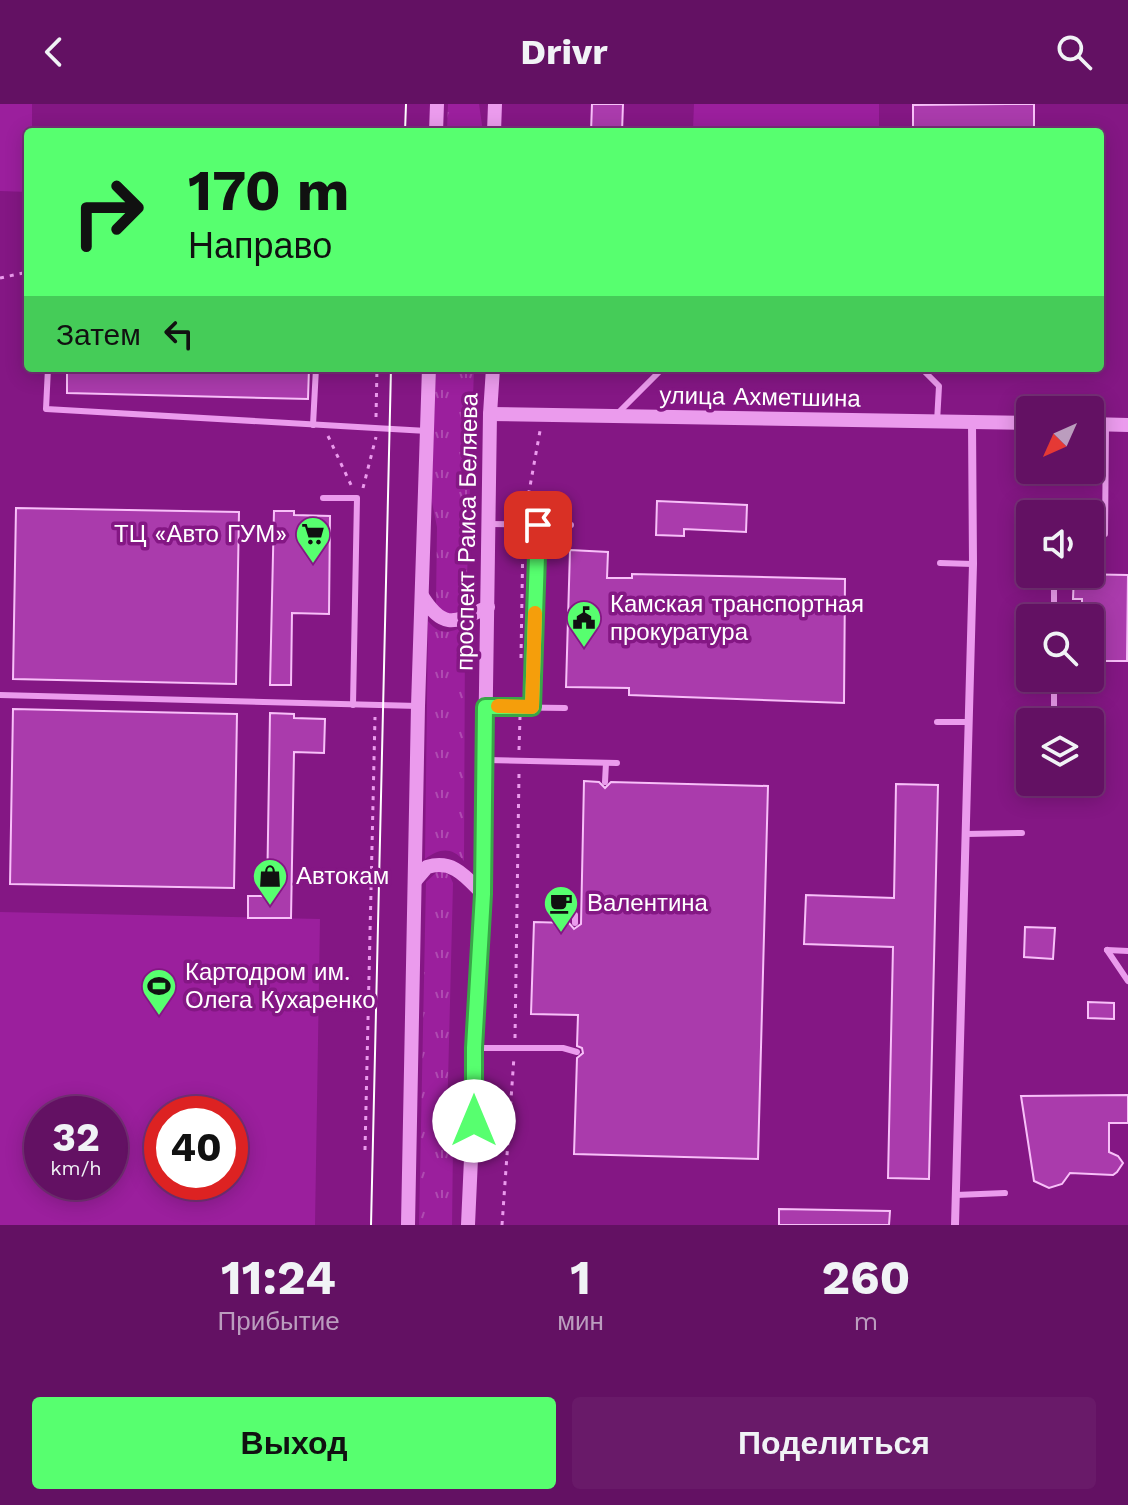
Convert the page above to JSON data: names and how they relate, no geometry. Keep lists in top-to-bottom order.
{
  "streets": {
    "street": ["улица Ахметшина", "проспект Раиса Беляева"]
  },
  "crossings": [
    ["улица Ахметшина", "проспект Раиса Беляева"]
  ],
  "places": {
    "supermarket": ["ТЦ «Авто ГУМ»"],
    "public building": ["Камская транспортная прокуратура"],
    "shop": ["Автокам"],
    "cafe": ["Валентина"],
    "sports": ["Картодром им. Олега Кухаренко"]
  },
  "north": "bottom left",
  "page": {
    "header": "Drivr",
    "turn": ["170 m", "Направо"],
    "then": "Затем",
    "speed": "32 km/h",
    "limit": "40",
    "eta": [
      "11:24",
      "Прибытие",
      "1",
      "мин",
      "260",
      "m"
    ],
    "buttons": ["Выход", "Поделиться"]
  }
}
